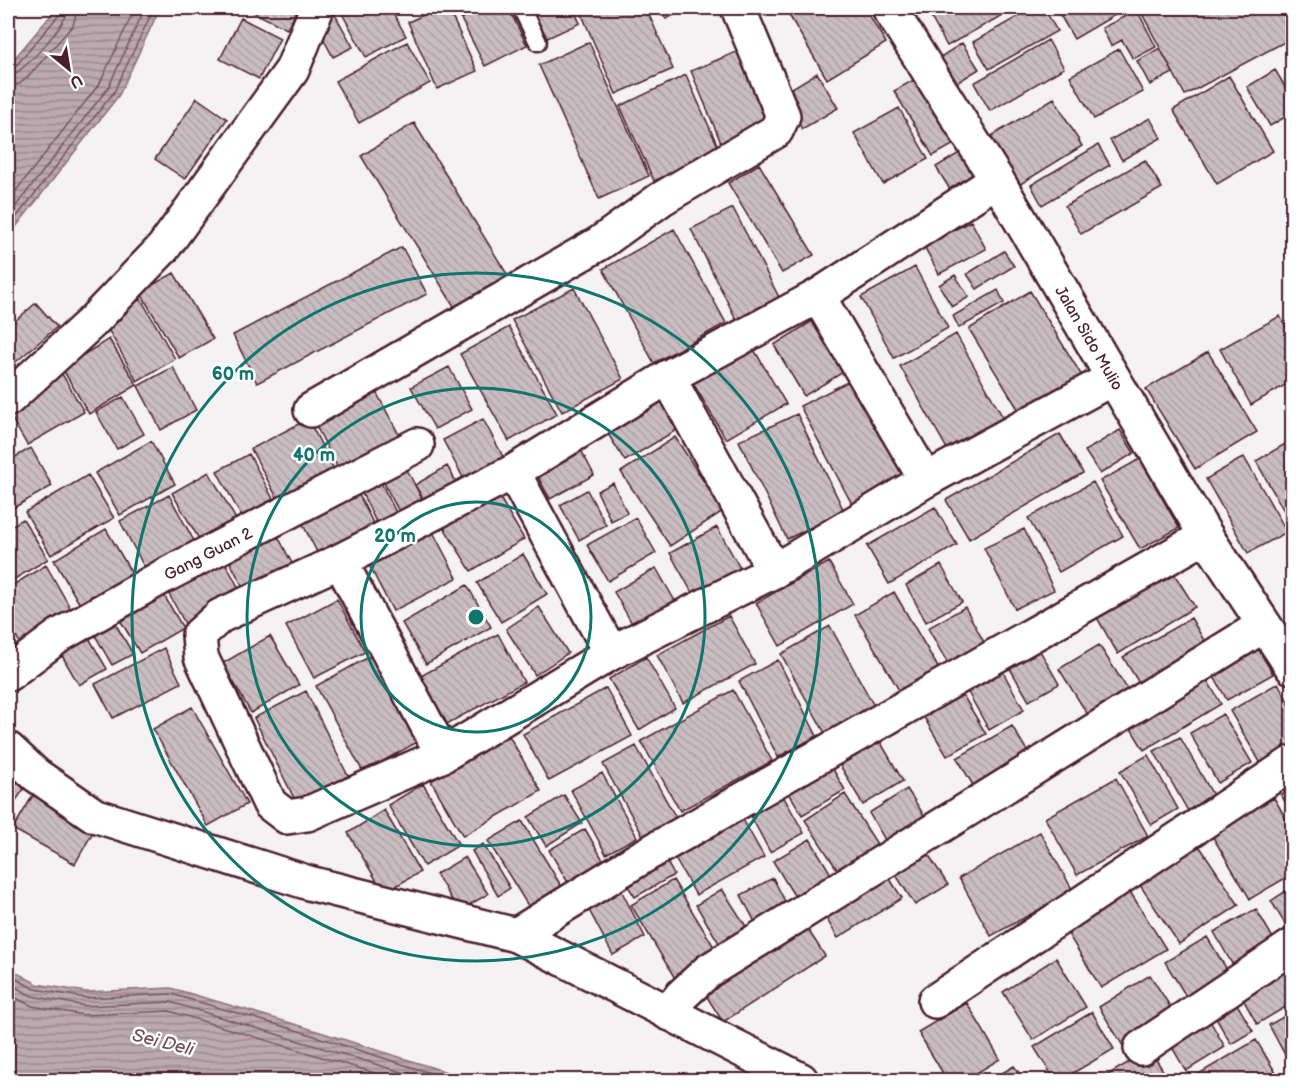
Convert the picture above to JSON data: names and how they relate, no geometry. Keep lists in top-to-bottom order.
{
  "streets": {
    "street": ["Jalan Sido Mulio", "Gang Guan 2"]
  },
  "water": ["Sei Deli"],
  "north": "bottom right",
  "rings": ["60 m", "40 m", "20 m"]
}
